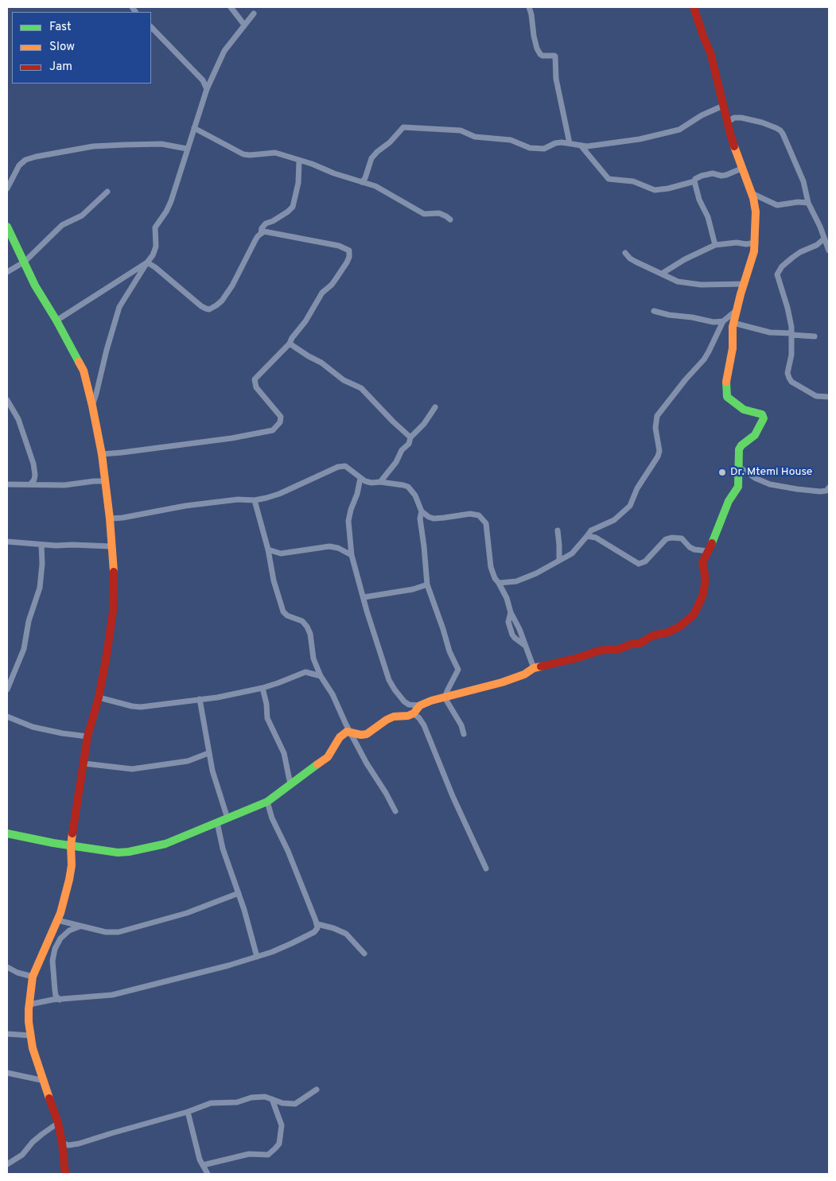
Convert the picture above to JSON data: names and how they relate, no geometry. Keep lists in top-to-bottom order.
{
  "places": ["Dr. Mtemi House"],
  "legend": ["Fast", "Slow", "Jam"]
}
